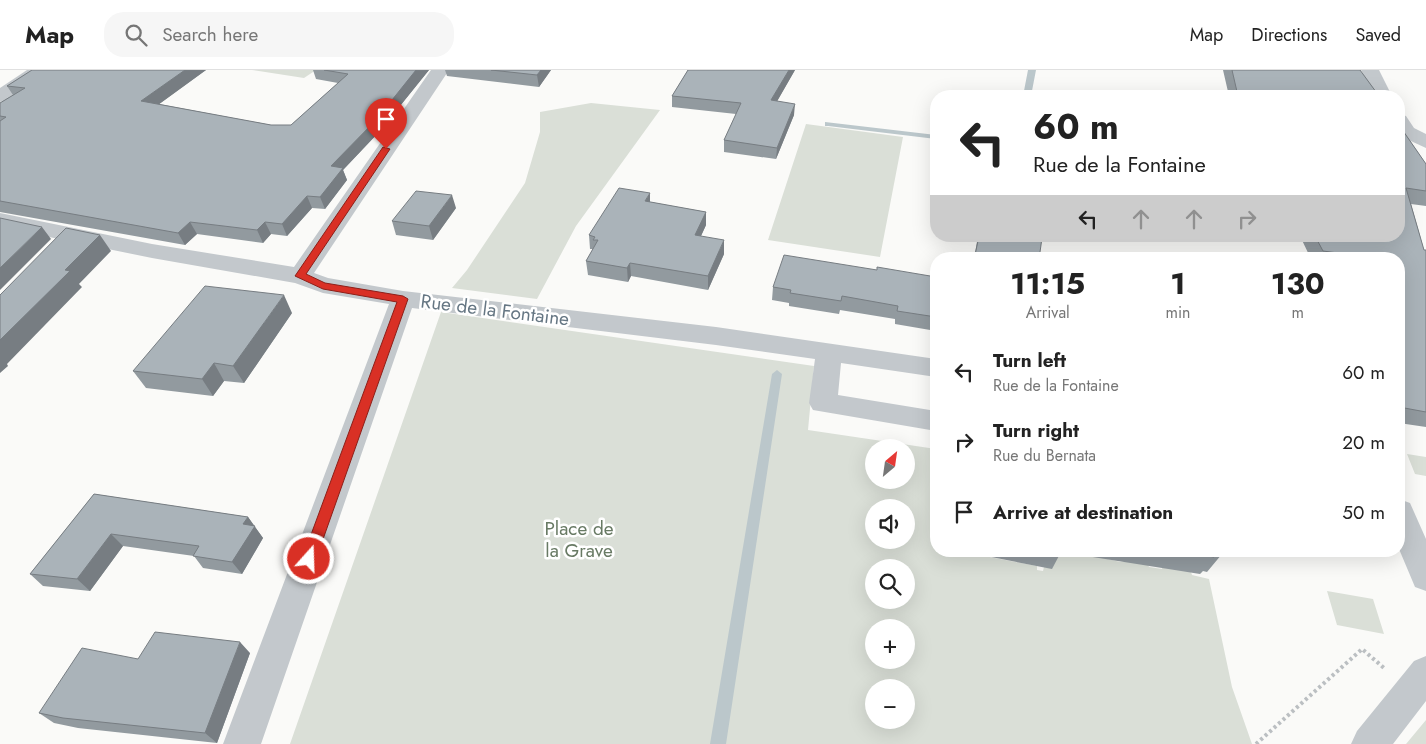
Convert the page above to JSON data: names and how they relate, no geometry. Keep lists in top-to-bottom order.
{
  "streets": {
    "street": ["Rue de la Fontaine"]
  },
  "parks": ["Place de la Grave"],
  "north": "top right",
  "page": {
    "header": "Map",
    "search": "Search here",
    "nav": ["Map", "Directions", "Saved"],
    "turn": ["60 m", "Rue de la Fontaine"],
    "eta": [
      "11:15",
      "Arrival",
      "1",
      "min",
      "130",
      "m"
    ],
    "list": [
      {
        "name": "Turn left",
        "note": "Rue de la Fontaine",
        "value": "60 m"
      },
      {
        "name": "Turn right",
        "note": "Rue du Bernata",
        "value": "20 m"
      },
      {
        "name": "Arrive at destination",
        "value": "50 m"
      }
    ],
    "map_buttons": ["+", "−"]
  }
}
